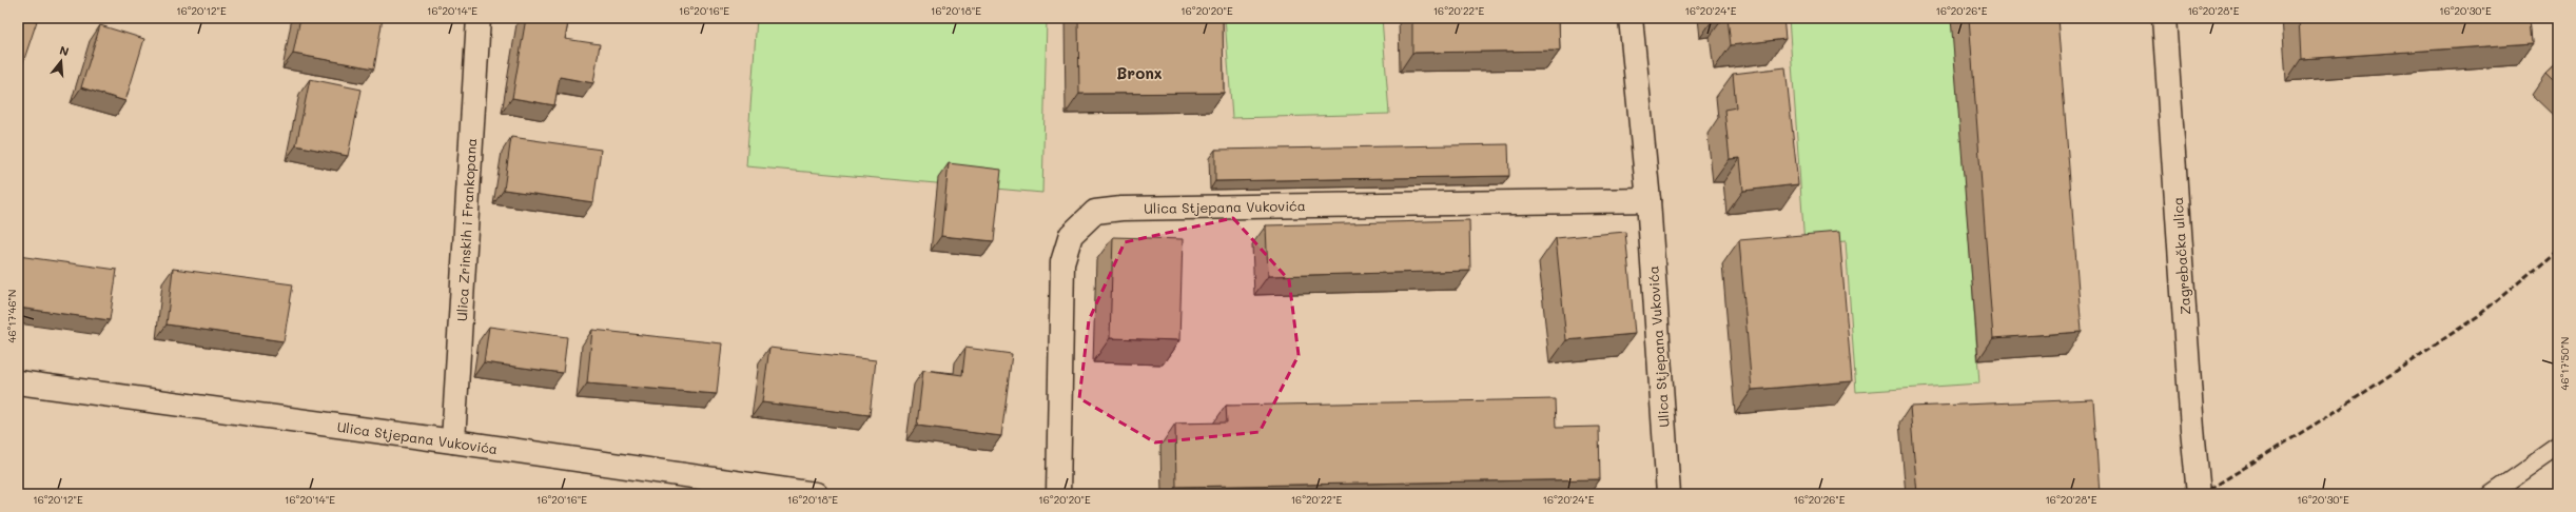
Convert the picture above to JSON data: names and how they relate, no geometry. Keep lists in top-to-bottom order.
{
  "streets": {
    "street": ["Ulica Stjepana Vukovića", "Ulica Zrinskih i Frankopana", "Zagrebačka ulica"]
  },
  "crossings": [
    ["Ulica Stjepana Vukovića", "Ulica Zrinskih i Frankopana"]
  ],
  "districts": ["Bronx"],
  "north": "top",
  "coordinates": [
    "16°20'12\"E",
    "16°20'14\"E",
    "16°20'16\"E",
    "16°20'18\"E",
    "16°20'20\"E",
    "16°20'22\"E",
    "16°20'24\"E",
    "16°20'26\"E",
    "16°20'28\"E",
    "16°20'30\"E",
    "46°17'46\"N",
    "46°17'50\"N"
  ]
}
